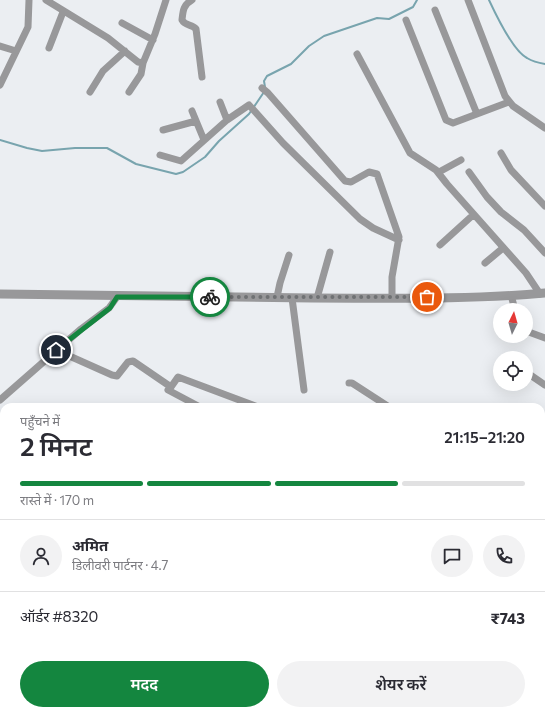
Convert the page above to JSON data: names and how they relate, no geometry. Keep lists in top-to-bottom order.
{
  "north": "top",
  "page": {
    "heading": ["2 मिनट", "पहुँचने में", "21:15–21:20"],
    "panel": [
      "अमित",
      "डिलीवरी पार्टनर · 4.7",
      "ऑर्डर #8320",
      "₹743"
    ],
    "bar": "रास्ते में · 170 m",
    "buttons": ["मदद", "शेयर करें"]
  }
}
